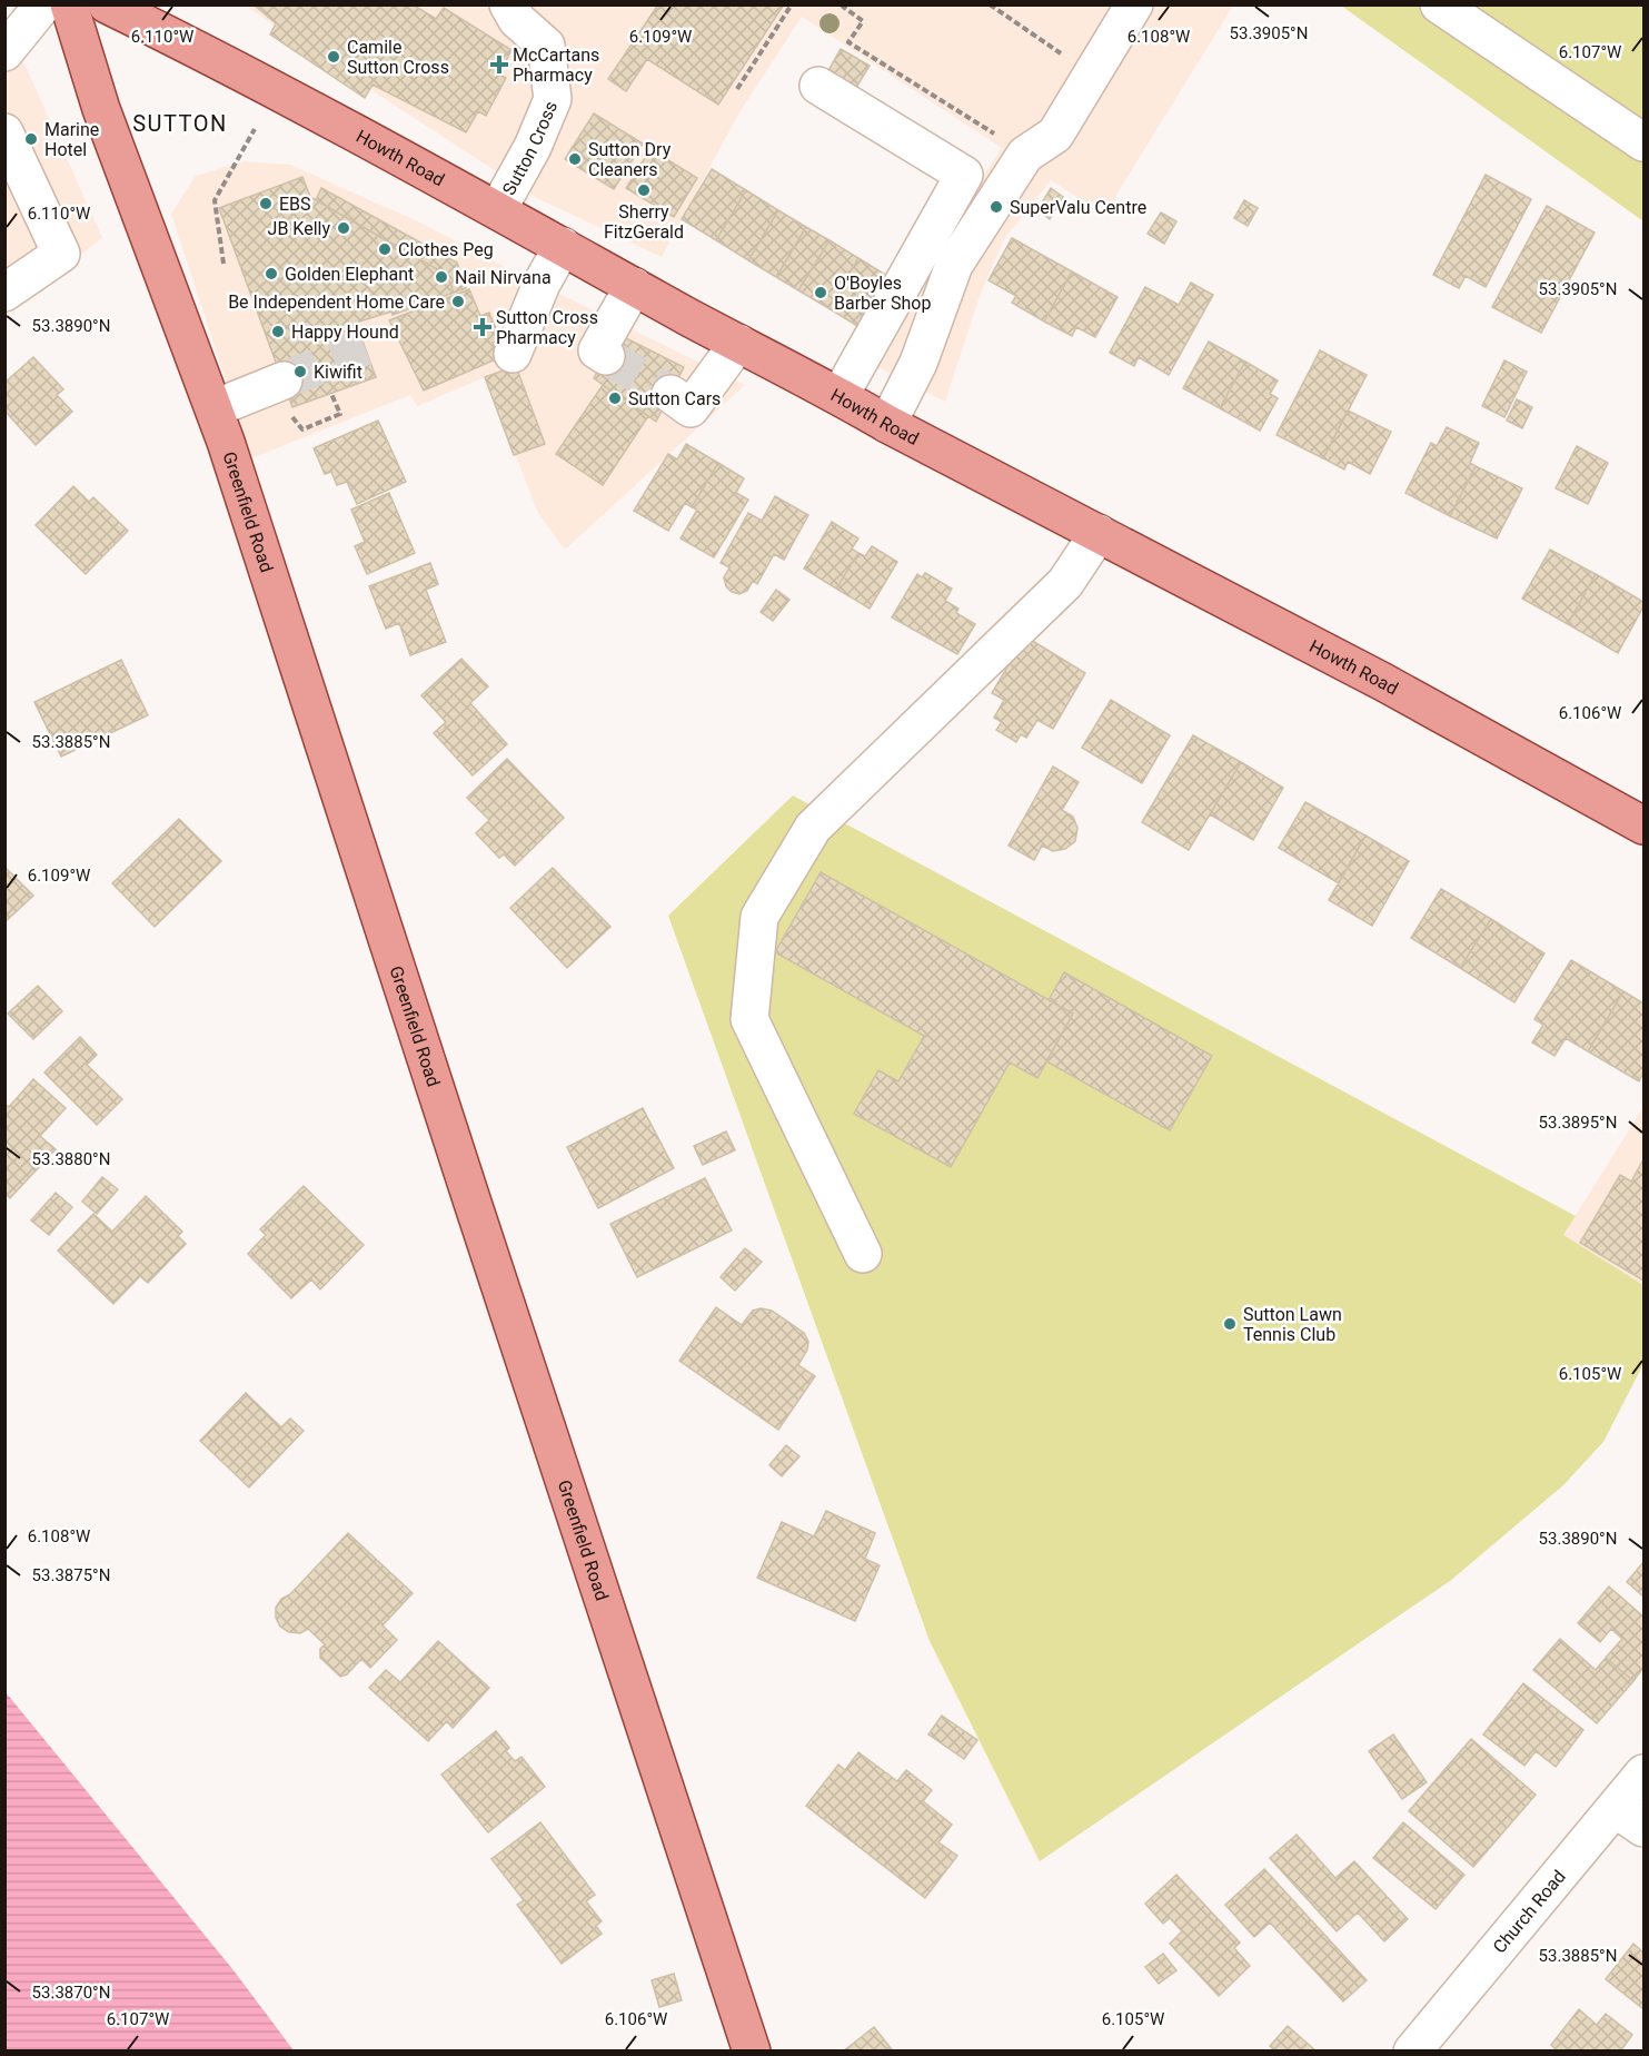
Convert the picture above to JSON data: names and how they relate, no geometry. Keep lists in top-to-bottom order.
{
  "streets": {
    "main road": ["Howth Road", "Greenfield Road"],
    "street": ["Sutton Cross", "Church Road"]
  },
  "crossings": [
    ["Sutton Cross", "Howth Road"]
  ],
  "districts": ["SUTTON"],
  "places": {
    "other": [
      "Camile Sutton Cross",
      "Marine Hotel",
      "Sutton Dry Cleaners",
      "Sherry FitzGerald",
      "EBS",
      "SuperValu Centre",
      "JB Kelly",
      "Clothes Peg",
      "Golden Elephant",
      "Nail Nirvana",
      "O'Boyles Barber Shop",
      "Be Independent Home Care",
      "Happy Hound",
      "Kiwifit",
      "Sutton Cars",
      "Sutton Lawn Tennis Club"
    ],
    "health": ["McCartans Pharmacy", "Sutton Cross Pharmacy"]
  },
  "coordinates": [
    "53.3905°N",
    "6.110°W",
    "6.109°W",
    "6.108°W",
    "6.107°W",
    "53.3890°N",
    "6.106°W",
    "53.3885°N",
    "53.3895°N",
    "53.3880°N",
    "6.105°W",
    "53.3875°N",
    "53.3870°N"
  ]
}
